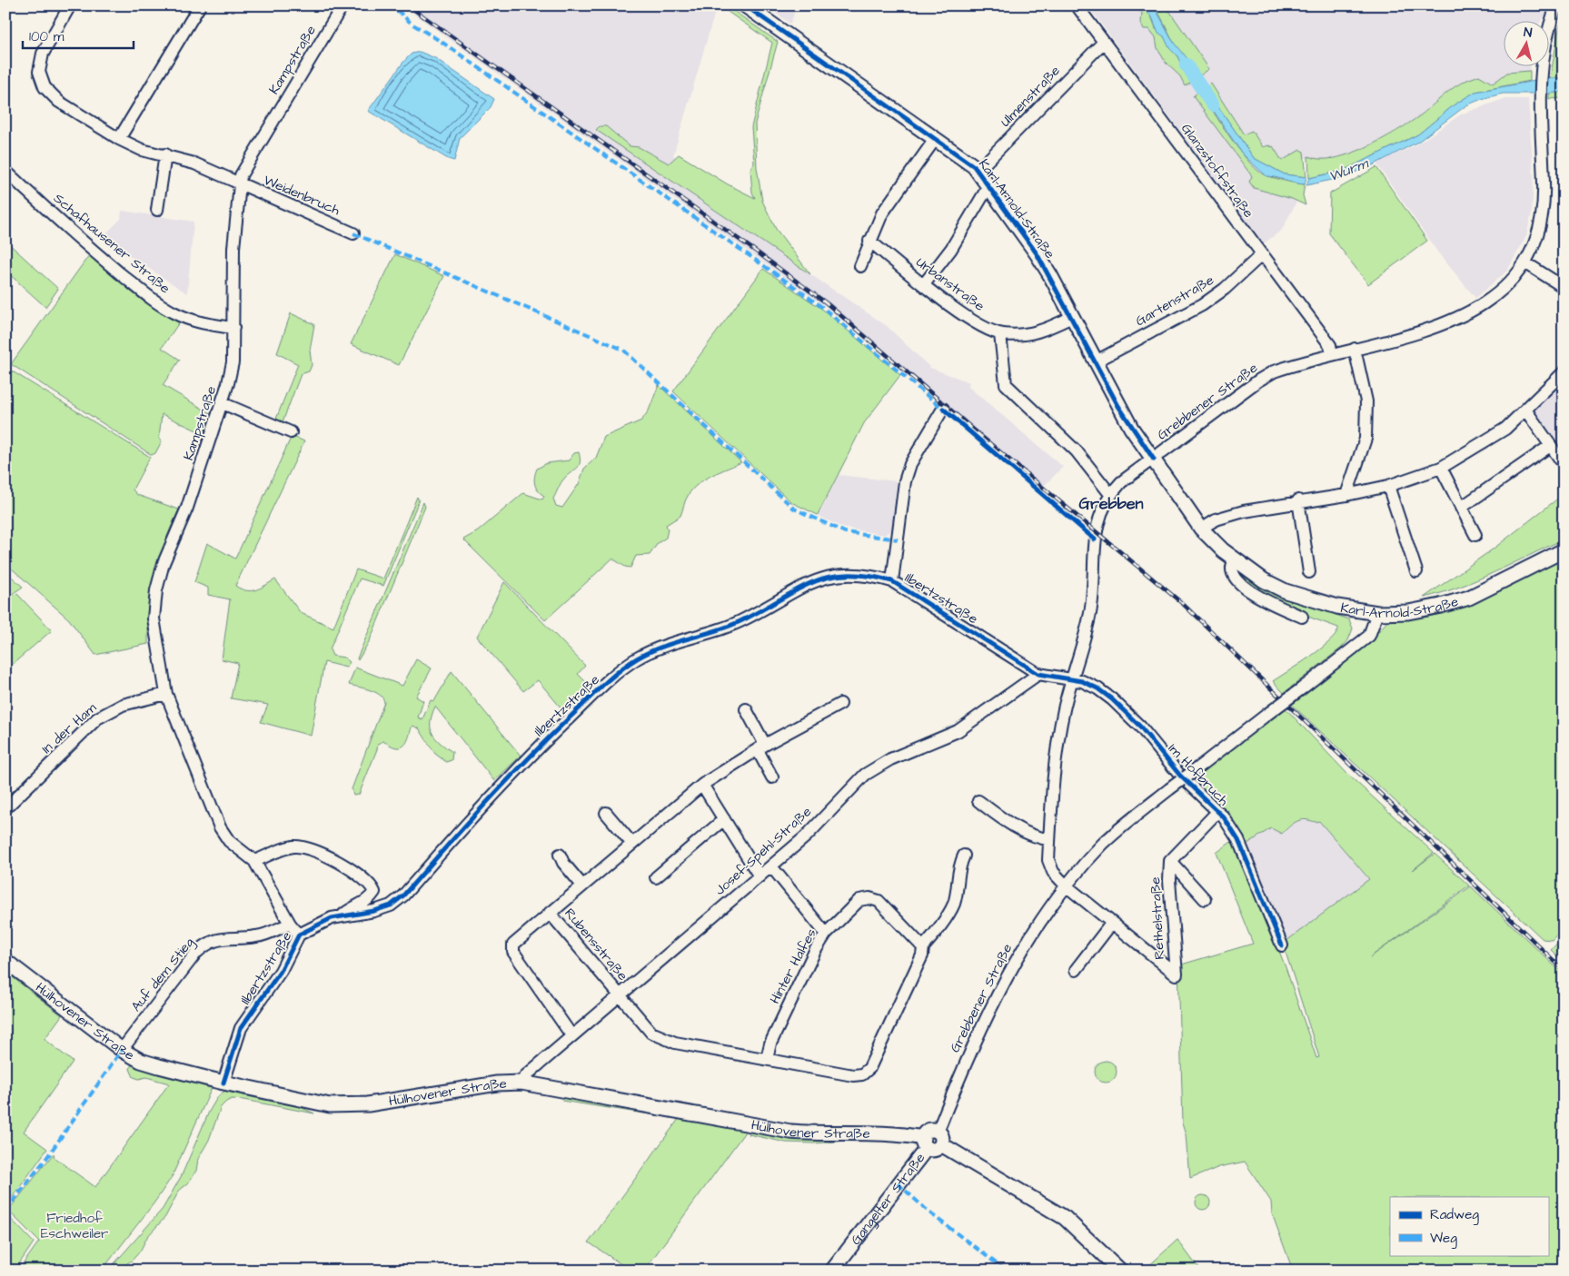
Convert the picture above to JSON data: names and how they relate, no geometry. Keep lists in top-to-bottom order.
{
  "streets": {
    "main road": ["Karl-Arnold-Straße", "Hülhovener Straße", "Gangelter Straße"],
    "street": [
      "Kampstraße",
      "Ulmenstraße",
      "Glanzstoffstraße",
      "Weidenbruch",
      "Schafhausener Straße",
      "Urbanstraße",
      "Gartenstraße",
      "Grebbener Straße",
      "Ilbertzstraße",
      "In der Ham",
      "Im Hofbruch",
      "Josef-Spehl-Straße",
      "Rethelstraße",
      "Rubensstraße",
      "Hinter Halfes",
      "Auf dem Stieg"
    ]
  },
  "crossings": [
    ["Kampstraße", "Weidenbruch"],
    ["Kampstraße", "Schafhausener Straße"],
    ["Kampstraße", "In der Ham"],
    ["Ulmenstraße", "Glanzstoffstraße"],
    ["Ulmenstraße", "Karl-Arnold-Straße"],
    ["Glanzstoffstraße", "Gartenstraße"],
    ["Glanzstoffstraße", "Grebbener Straße"],
    ["Karl-Arnold-Straße", "Urbanstraße"],
    ["Karl-Arnold-Straße", "Gartenstraße"],
    ["Karl-Arnold-Straße", "Grebbener Straße"],
    ["Grebbener Straße", "Im Hofbruch"],
    ["Ilbertzstraße", "Josef-Spehl-Straße"],
    ["Ilbertzstraße", "Hülhovener Straße"],
    ["Josef-Spehl-Straße", "Rubensstraße"],
    ["Josef-Spehl-Straße", "Hülhovener Straße"],
    ["Auf dem Stieg", "Hülhovener Straße"],
    ["Hülhovener Straße", "Gangelter Straße"]
  ],
  "districts": ["Grebben"],
  "water": ["Wurm"],
  "parks": ["Friedhof Eschweiler"],
  "legend": ["Radweg", "Weg"],
  "scale_bar": "100 m",
  "north": "top"
}
